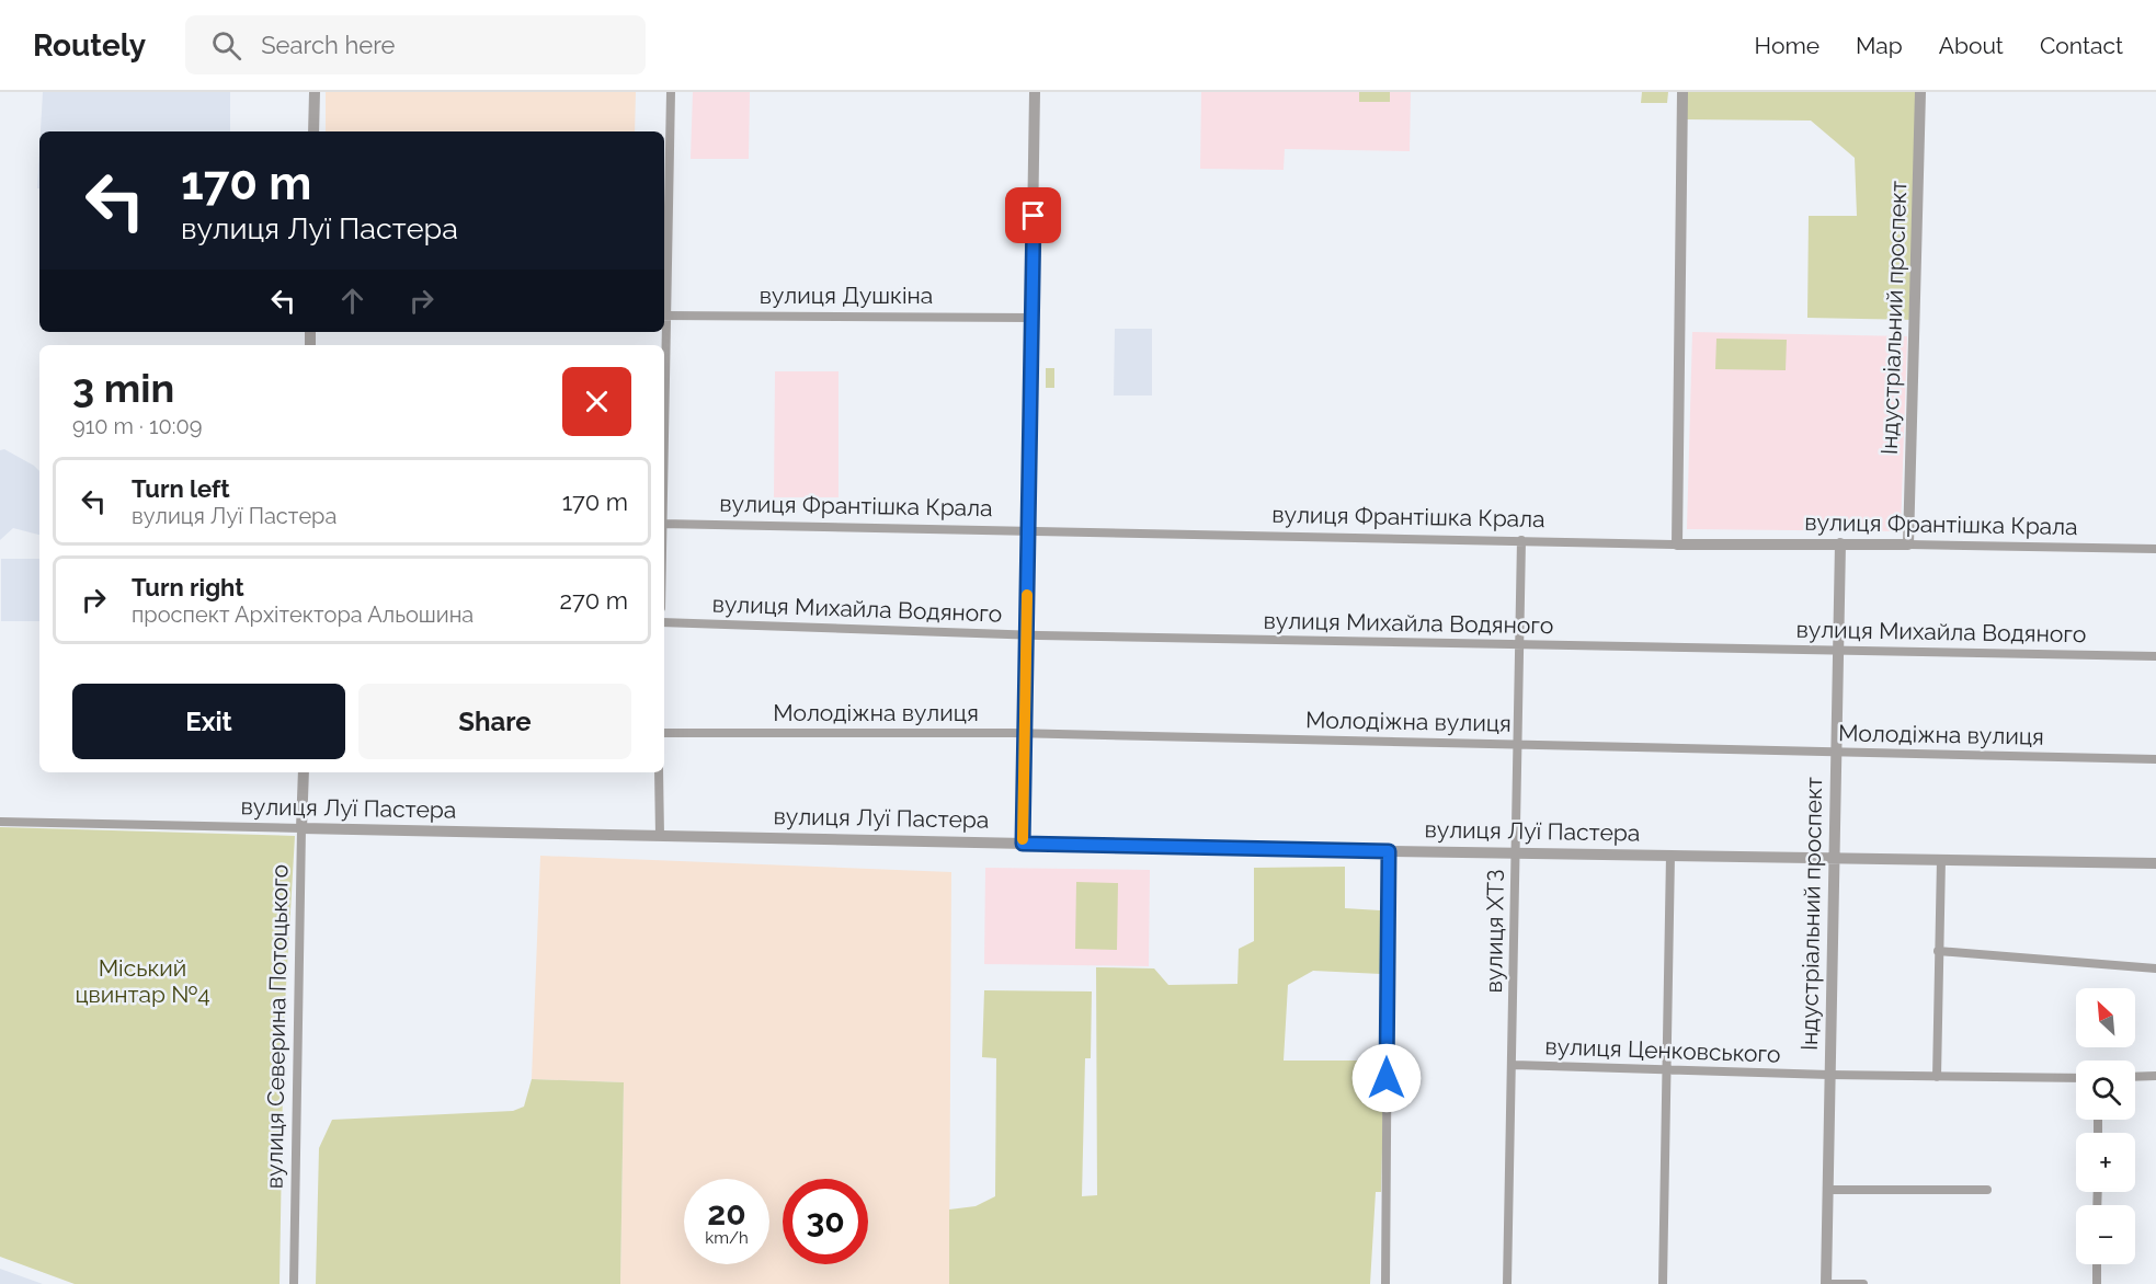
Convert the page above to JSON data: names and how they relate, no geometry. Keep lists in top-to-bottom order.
{
  "streets": {
    "street": [
      "вулиця Душкіна",
      "Індустріальний проспект",
      "вулиця Франтішка Крала",
      "вулиця Михайла Водяного",
      "Молодіжна вулиця",
      "вулиця Луї Пастера",
      "вулиця ХТЗ",
      "вулиця Северина Потоцького",
      "вулиця Ценковського"
    ]
  },
  "crossings": [
    ["Індустріальний проспект", "вулиця Франтішка Крала"],
    ["Індустріальний проспект", "вулиця Михайла Водяного"],
    ["Індустріальний проспект", "Молодіжна вулиця"],
    ["Індустріальний проспект", "вулиця Луї Пастера"],
    ["Індустріальний проспект", "вулиця Ценковського"],
    ["вулиця Франтішка Крала", "вулиця ХТЗ"],
    ["вулиця Михайла Водяного", "вулиця ХТЗ"],
    ["Молодіжна вулиця", "вулиця ХТЗ"],
    ["вулиця Луї Пастера", "вулиця ХТЗ"],
    ["вулиця Луї Пастера", "вулиця Северина Потоцького"],
    ["вулиця ХТЗ", "вулиця Ценковського"]
  ],
  "parks": ["Міський цвинтар №4"],
  "north": "top left",
  "page": {
    "header": "Routely",
    "search": "Search here",
    "nav": [
      "Home",
      "Map",
      "About",
      "Contact"
    ],
    "turn": ["170 m", "вулиця Луї Пастера"],
    "heading": ["3 min", "910 m · 10:09"],
    "list": [
      {
        "name": "Turn left",
        "note": "вулиця Луї Пастера",
        "value": "170 m"
      },
      {
        "name": "Turn right",
        "note": "проспект Архітектора Альошина",
        "value": "270 m"
      }
    ],
    "buttons": ["Exit", "Share"],
    "map_buttons": ["+", "−"],
    "speed": "20 km/h",
    "limit": "30"
  }
}
